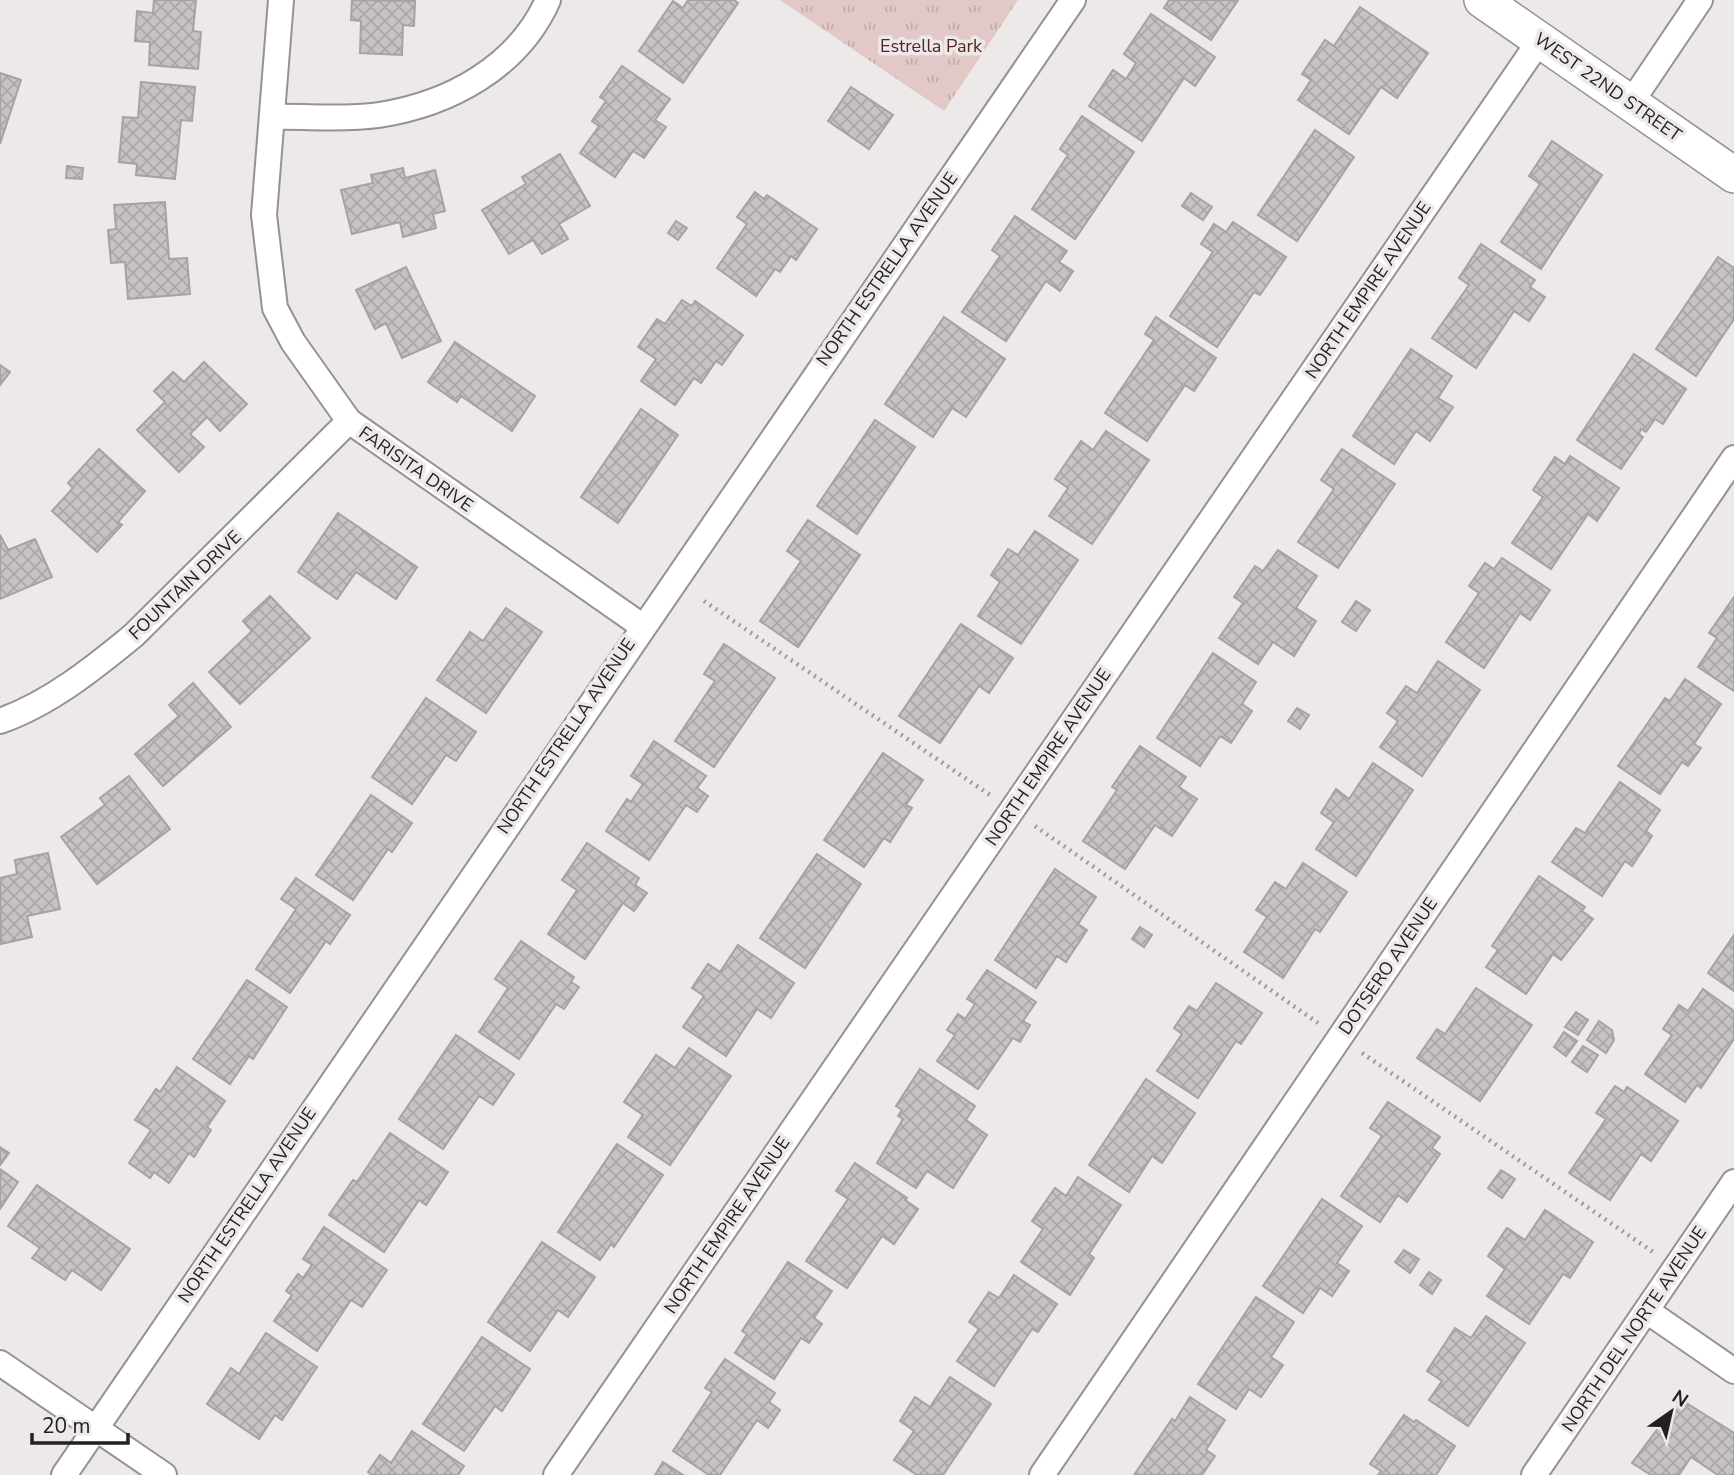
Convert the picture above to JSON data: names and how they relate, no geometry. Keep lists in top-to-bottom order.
{
  "streets": {
    "street": [
      "WEST 22ND STREET",
      "NORTH ESTRELLA AVENUE",
      "NORTH EMPIRE AVENUE",
      "FARISITA DRIVE",
      "FOUNTAIN DRIVE",
      "DOTSERO AVENUE",
      "NORTH DEL NORTE AVENUE"
    ]
  },
  "crossings": [
    ["WEST 22ND STREET", "NORTH EMPIRE AVENUE"],
    ["NORTH ESTRELLA AVENUE", "FARISITA DRIVE"],
    ["FARISITA DRIVE", "FOUNTAIN DRIVE"]
  ],
  "parks": ["Estrella Park"],
  "scale_bar": "20 m",
  "north": "top right"
}
